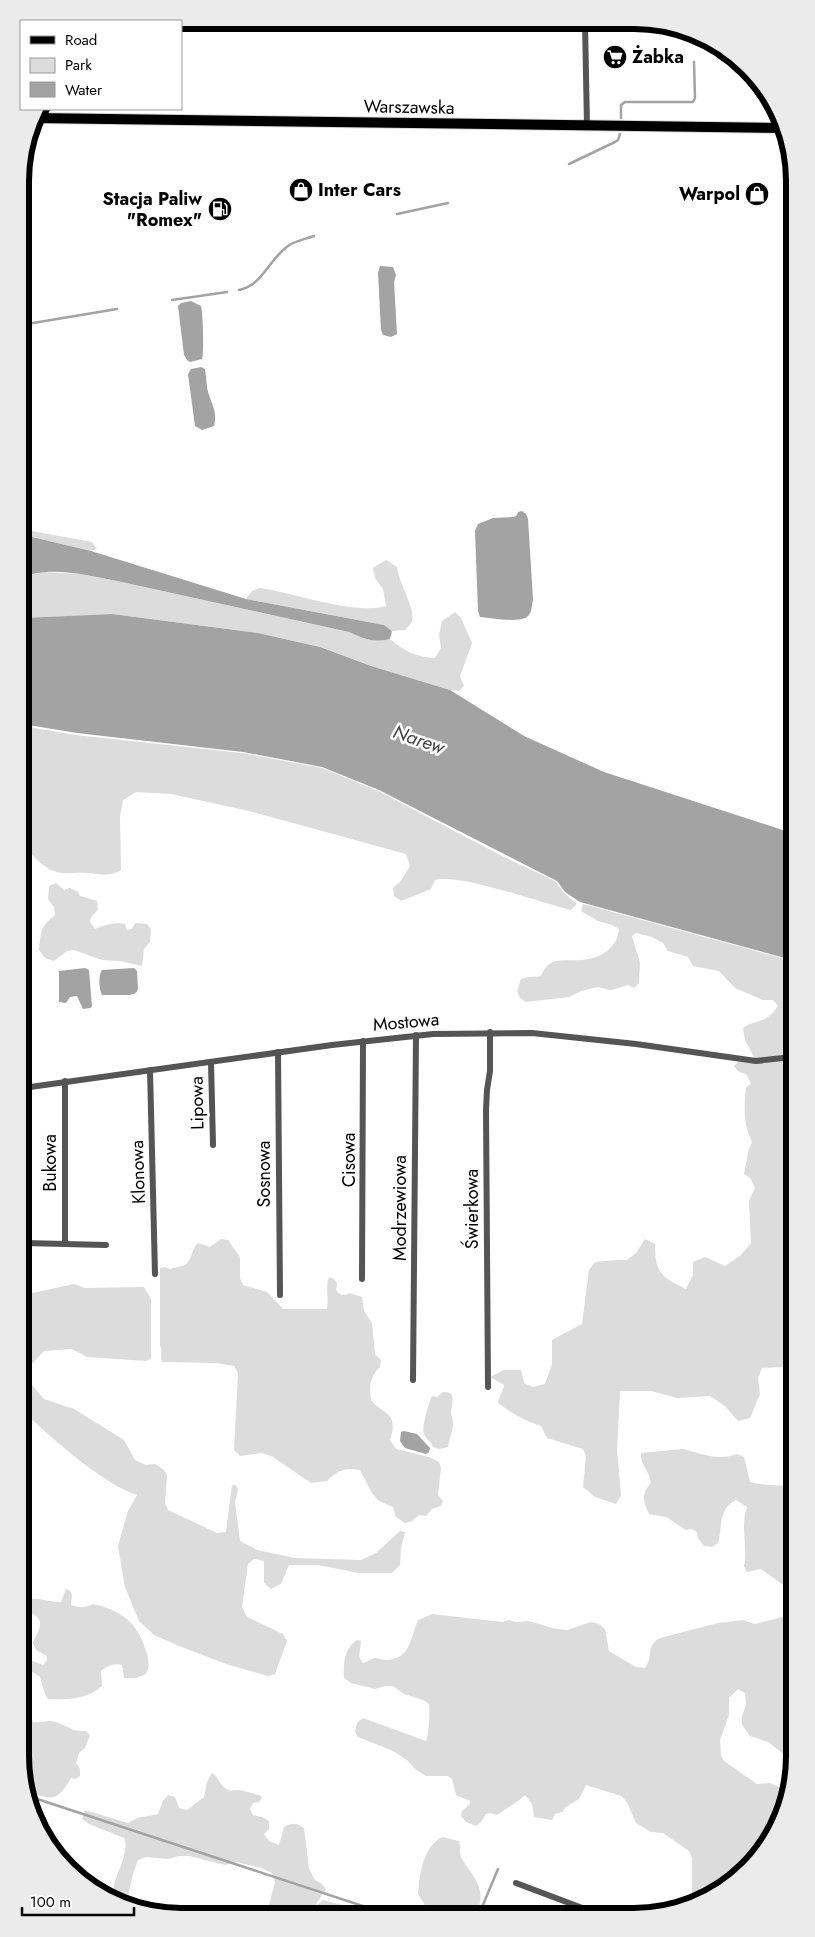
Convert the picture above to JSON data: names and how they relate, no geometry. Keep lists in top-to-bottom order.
{
  "streets": {
    "main road": ["Warszawska"],
    "street": [
      "Mostowa",
      "Lipowa",
      "Cisowa",
      "Bukowa",
      "Klonowa",
      "Sosnowa",
      "Modrzewiowa",
      "Świerkowa"
    ]
  },
  "crossings": [
    ["Mostowa", "Lipowa"],
    ["Mostowa", "Cisowa"],
    ["Mostowa", "Bukowa"],
    ["Mostowa", "Klonowa"],
    ["Mostowa", "Sosnowa"],
    ["Mostowa", "Modrzewiowa"],
    ["Mostowa", "Świerkowa"]
  ],
  "water": ["Narew"],
  "places": {
    "supermarket": ["Żabka"],
    "shop": ["Inter Cars", "Warpol"],
    "fuel station": ["Stacja Paliw \"Romex\""]
  },
  "legend": ["Road", "Park", "Water"],
  "scale_bar": "100 m"
}
